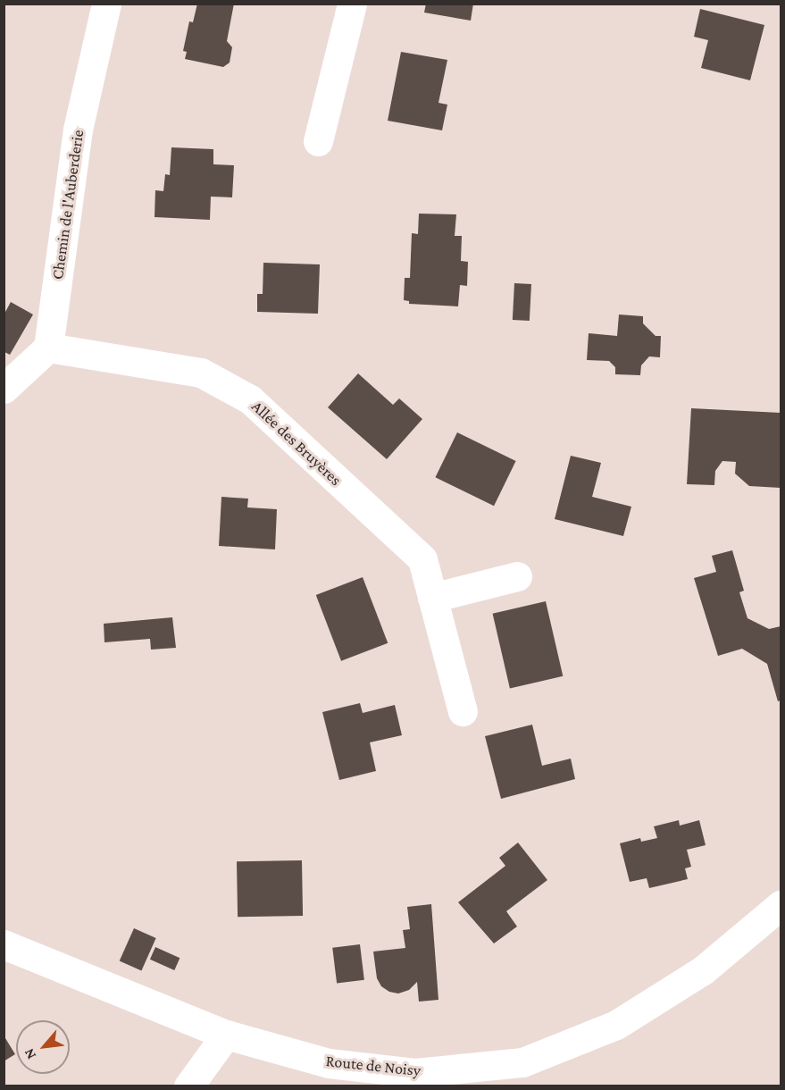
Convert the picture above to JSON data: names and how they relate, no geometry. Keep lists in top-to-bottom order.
{
  "streets": {
    "street": ["Chemin de l'Auberderie", "Allée des Bruyères", "Route de Noisy"]
  },
  "crossings": [
    ["Chemin de l'Auberderie", "Allée des Bruyères"]
  ],
  "north": "bottom left"
}
